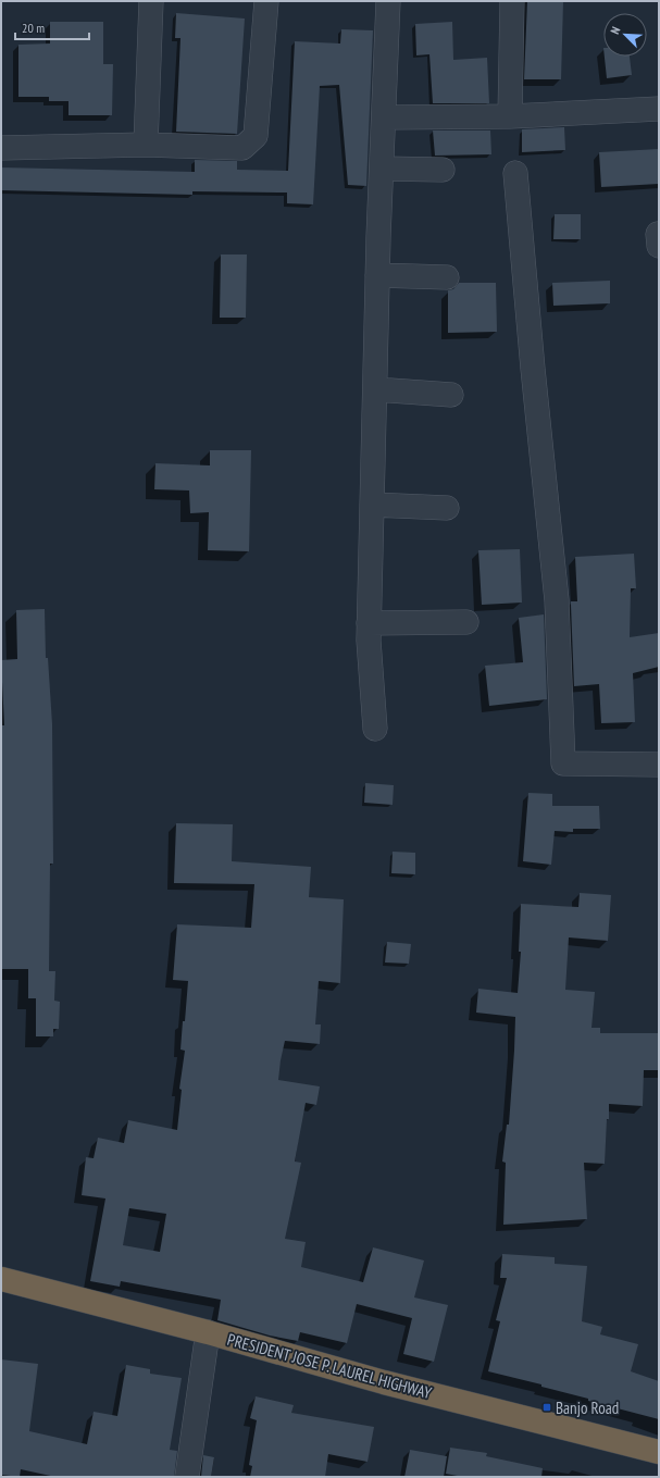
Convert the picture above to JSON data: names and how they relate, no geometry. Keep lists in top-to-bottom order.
{
  "streets": {
    "highway": ["PRESIDENT JOSE P. LAUREL HIGHWAY"]
  },
  "places": {
    "transit": ["Banjo Road"]
  },
  "scale_bar": "20 m",
  "north": "top left"
}
